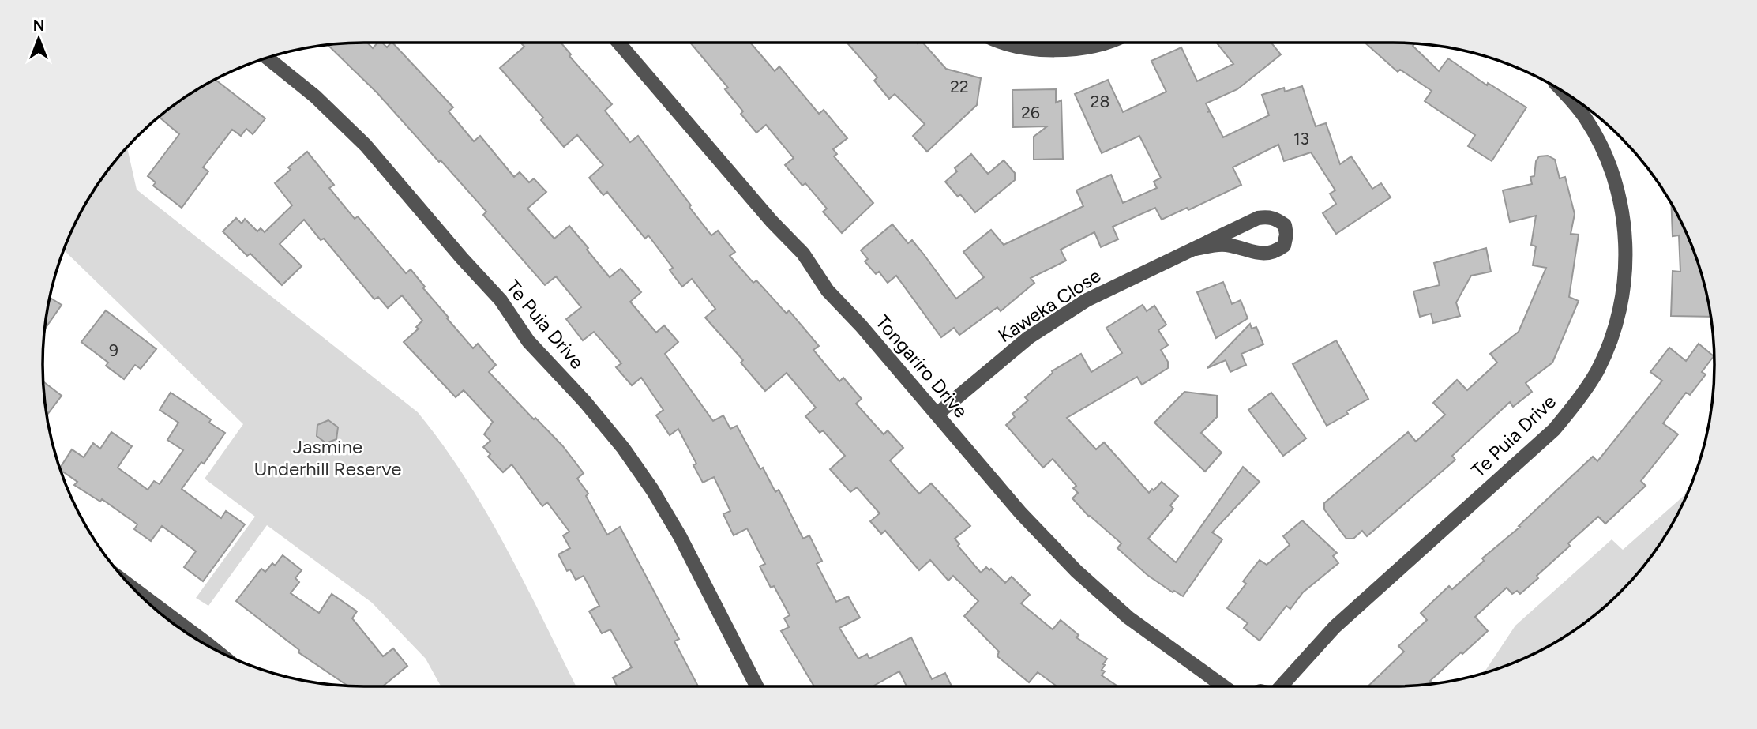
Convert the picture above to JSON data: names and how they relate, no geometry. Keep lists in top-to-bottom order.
{
  "streets": {
    "street": ["Kaweka Close", "Te Puia Drive", "Tongariro Drive"]
  },
  "crossings": [
    ["Kaweka Close", "Tongariro Drive"]
  ],
  "parks": ["Jasmine Underhill Reserve"],
  "house_numbers": [
    "22",
    "28",
    "26",
    "13",
    "9"
  ],
  "north": "top"
}
